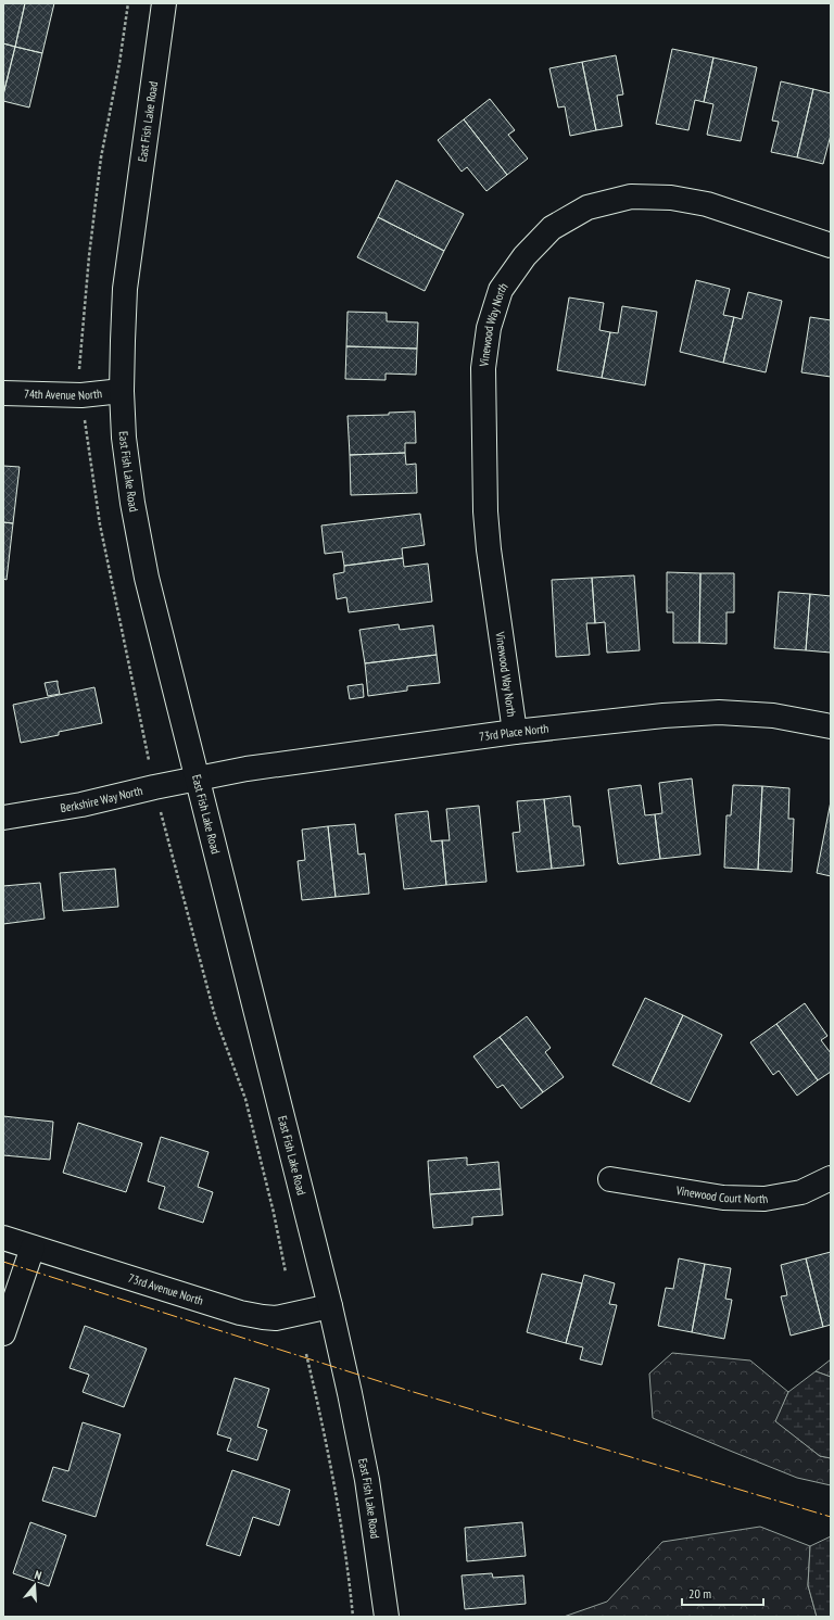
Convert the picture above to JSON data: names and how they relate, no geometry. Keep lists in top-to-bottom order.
{
  "streets": {
    "street": [
      "East Fish Lake Road",
      "Vinewood Way North",
      "74th Avenue North",
      "73rd Place North",
      "Berkshire Way North",
      "Vinewood Court North",
      "73rd Avenue North"
    ]
  },
  "crossings": [
    ["East Fish Lake Road", "74th Avenue North"],
    ["East Fish Lake Road", "73rd Place North"],
    ["East Fish Lake Road", "Berkshire Way North"],
    ["East Fish Lake Road", "73rd Avenue North"],
    ["Vinewood Way North", "73rd Place North"],
    ["73rd Place North", "Berkshire Way North"]
  ],
  "scale_bar": "20 m",
  "north": "top"
}
